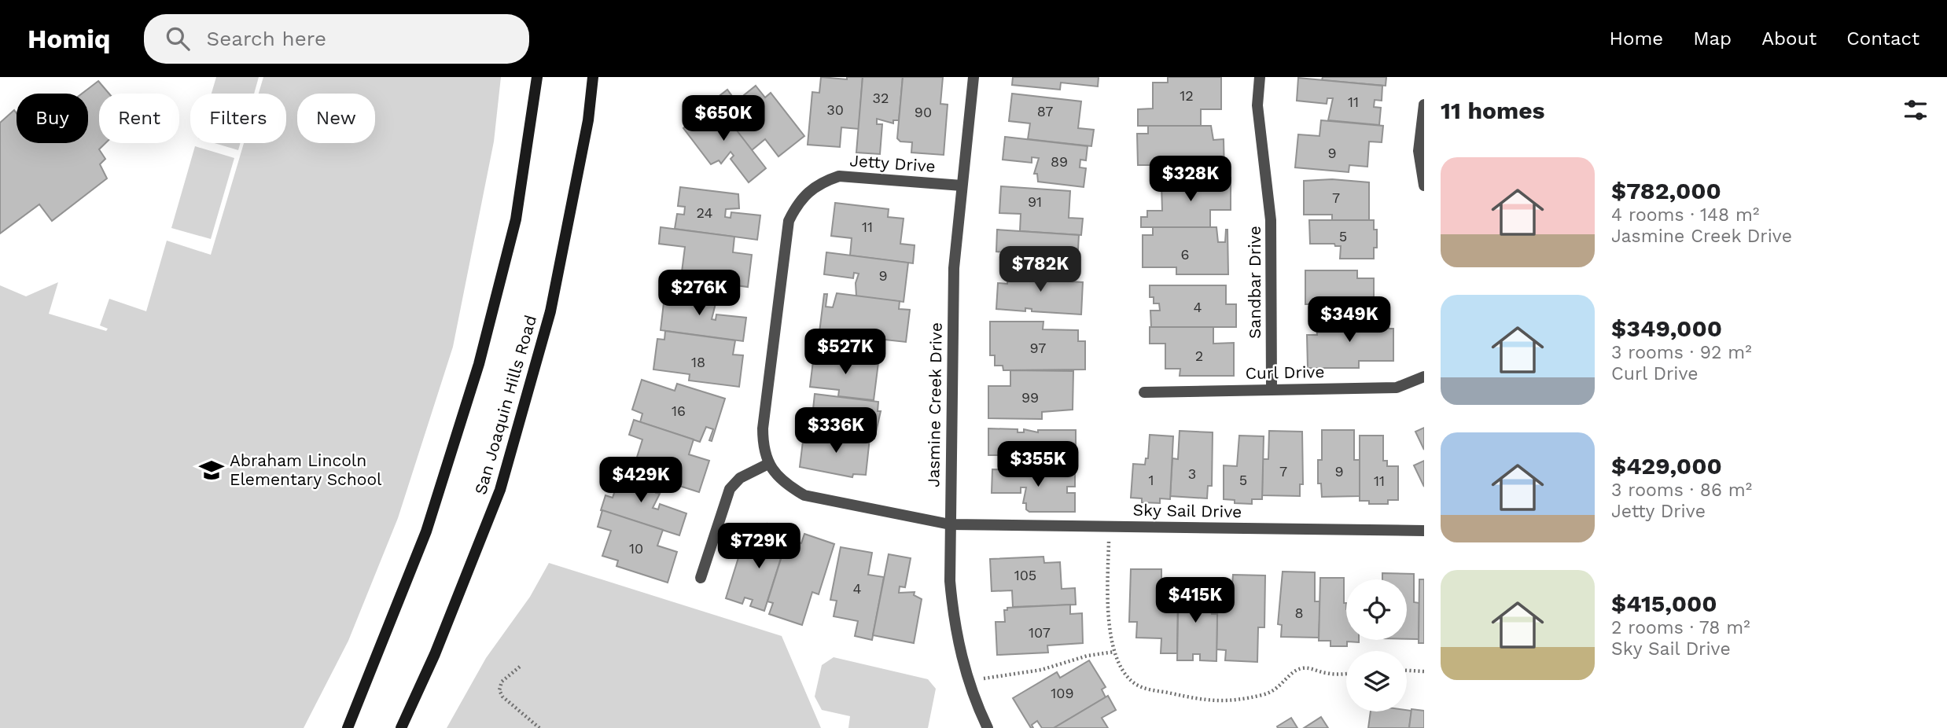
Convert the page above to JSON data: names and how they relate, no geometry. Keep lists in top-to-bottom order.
{
  "streets": {
    "main road": ["San Joaquin Hills Road"],
    "street": [
      "Jetty Drive",
      "Sandbar Drive",
      "Curl Drive",
      "Jasmine Creek Drive",
      "Sky Sail Drive"
    ]
  },
  "crossings": [
    ["Jetty Drive", "Jasmine Creek Drive"],
    ["Jetty Drive", "Sky Sail Drive"],
    ["Sandbar Drive", "Curl Drive"],
    ["Jasmine Creek Drive", "Sky Sail Drive"]
  ],
  "places": {
    "school or university": ["Abraham Lincoln Elementary School"]
  },
  "house_numbers": [
    "12",
    "32",
    "11",
    "30",
    "87",
    "90",
    "9",
    "89",
    "7",
    "91",
    "24",
    "11",
    "5",
    "6",
    "9",
    "4",
    "97",
    "2",
    "18",
    "99",
    "16",
    "7",
    "9",
    "3",
    "1",
    "5",
    "11",
    "10",
    "105",
    "4",
    "8",
    "107",
    "109"
  ],
  "page": {
    "header": "Homiq",
    "search": "Search here",
    "nav": [
      "Home",
      "Map",
      "About",
      "Contact"
    ],
    "heading": "11 homes",
    "chip": [
      "Buy",
      "Rent",
      "Filters",
      "New"
    ],
    "price": [
      "$650K",
      "$328K",
      "$782K",
      "$276K",
      "$349K",
      "$527K",
      "$336K",
      "$355K",
      "$429K",
      "$729K",
      "$415K"
    ],
    "list": [
      {
        "name": "$782,000",
        "note": "4 rooms · 148 m² · Jasmine Creek Drive"
      },
      {
        "name": "$349,000",
        "note": "3 rooms · 92 m² · Curl Drive"
      },
      {
        "name": "$429,000",
        "note": "3 rooms · 86 m² · Jetty Drive"
      },
      {
        "name": "$415,000",
        "note": "2 rooms · 78 m² · Sky Sail Drive"
      }
    ]
  }
}
